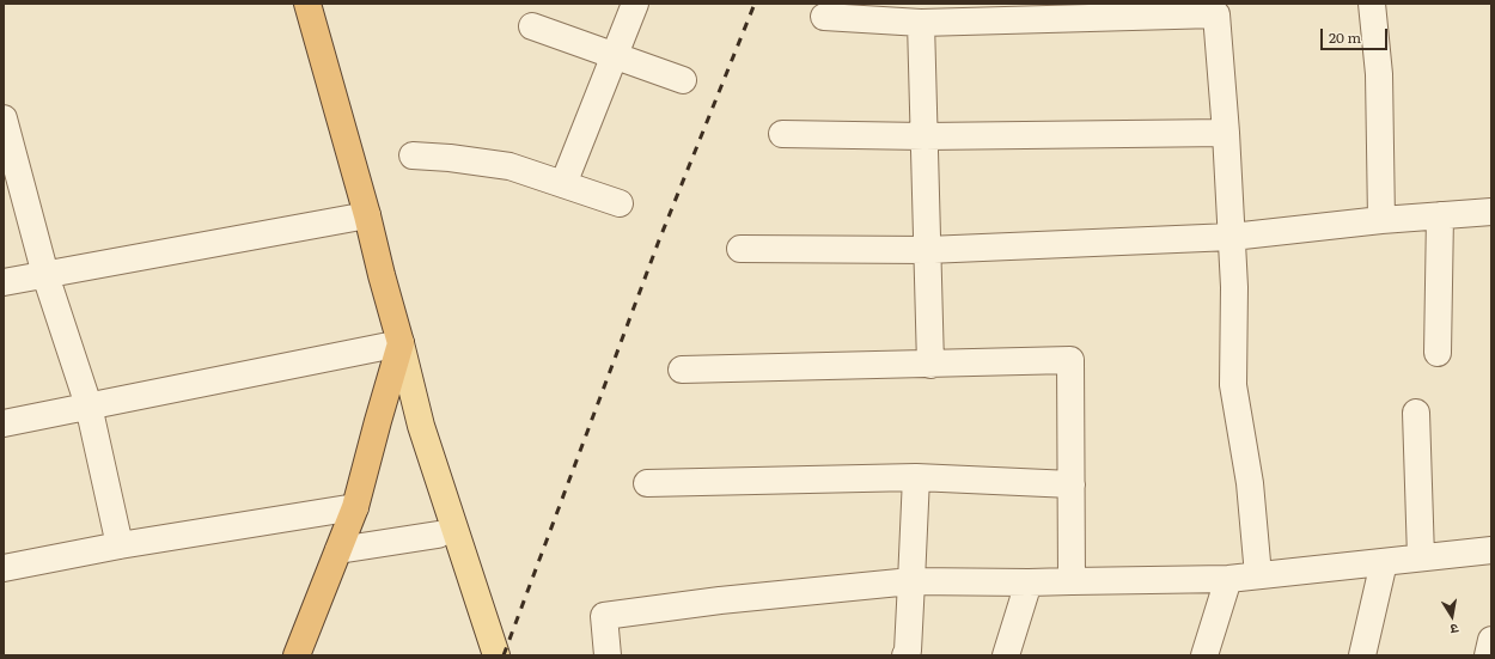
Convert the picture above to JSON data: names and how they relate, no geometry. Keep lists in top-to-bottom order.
{
  "scale_bar": "20 m",
  "north": "bottom"
}
